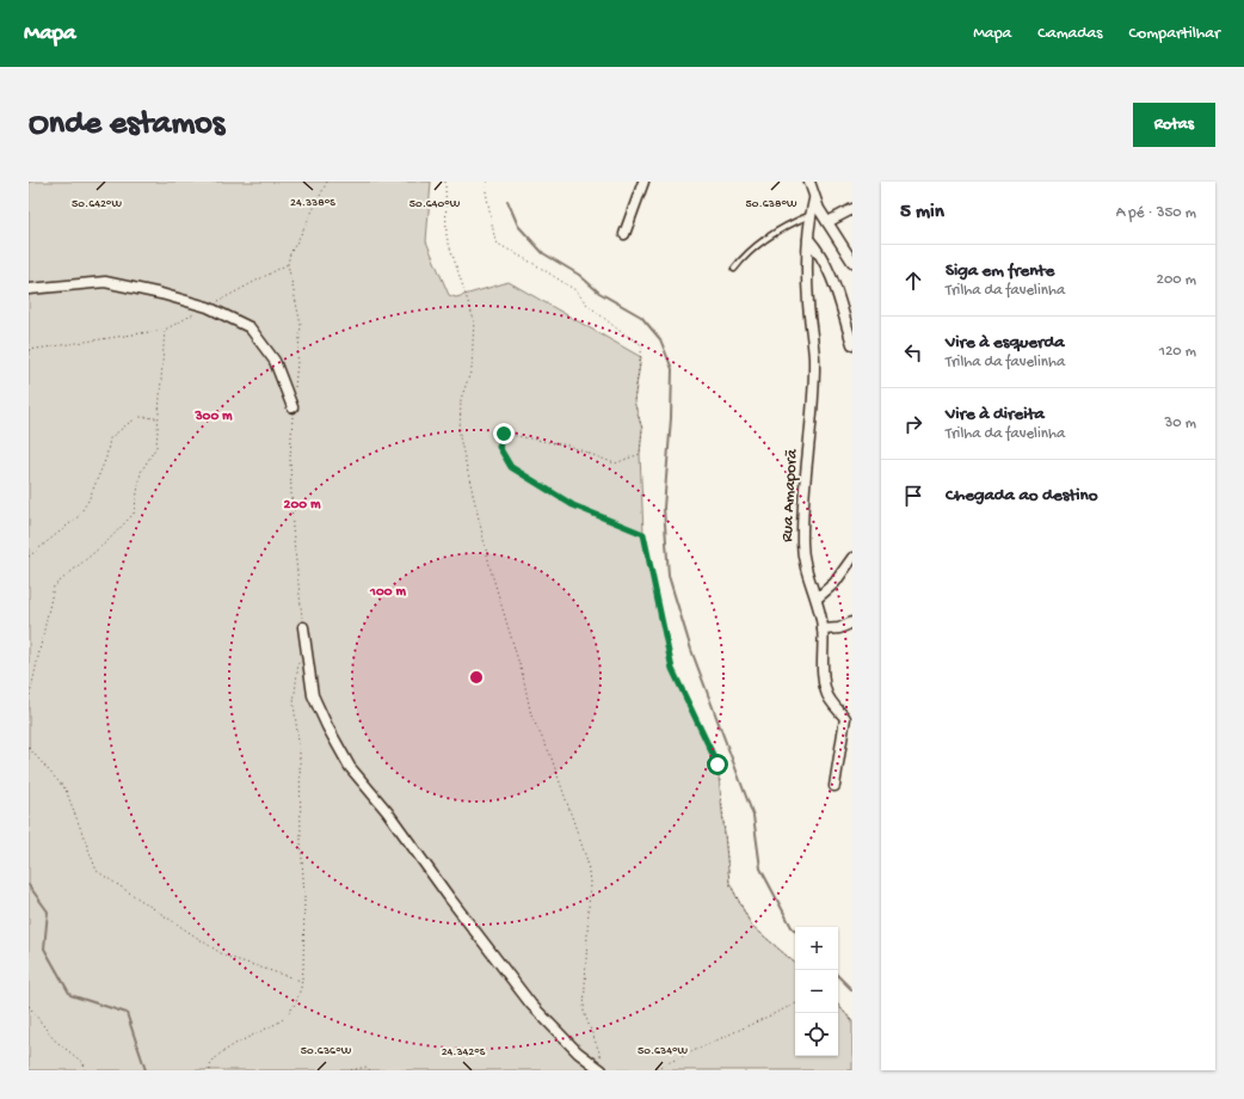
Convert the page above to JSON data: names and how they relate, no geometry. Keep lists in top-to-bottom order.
{
  "streets": {
    "street": ["Rua Amaporã"]
  },
  "page": {
    "header": "Mapa",
    "nav": ["Mapa", "Camadas", "Compartilhar"],
    "buttons": "Rotas",
    "title": "Onde estamos",
    "heading": ["5 min", "A pé · 350 m"],
    "list": [
      ["Siga em frente", "Trilha da favelinha", "200 m"],
      ["Vire à esquerda", "Trilha da favelinha", "120 m"],
      ["Vire à direita", "Trilha da favelinha", "30 m"],
      "Chegada ao destino"
    ],
    "map_buttons": ["+", "−"]
  },
  "coordinates": [
    "24.338°S",
    "50.642°W",
    "50.640°W",
    "50.638°W",
    "50.636°W",
    "50.634°W",
    "24.342°S"
  ],
  "rings": ["300 m", "200 m", "100 m"]
}
